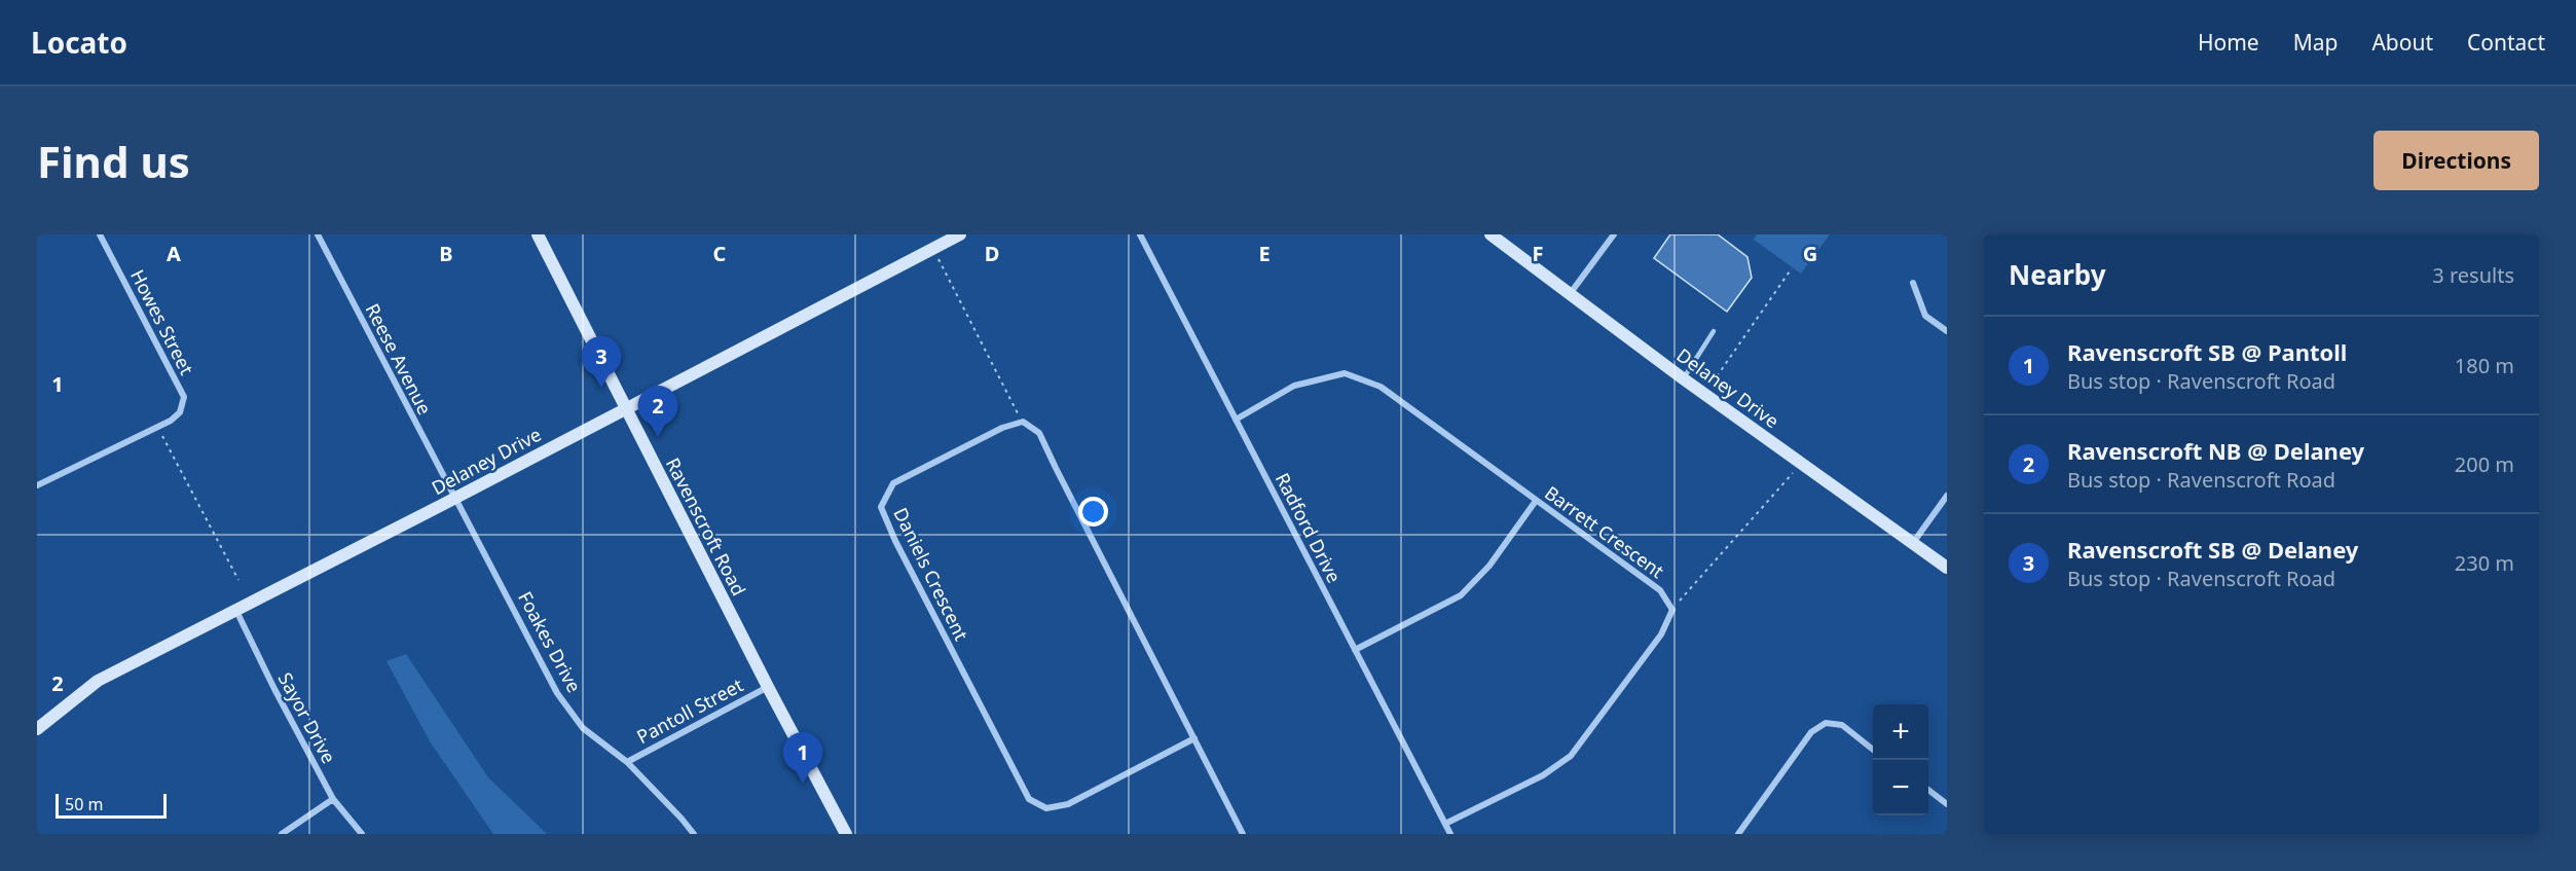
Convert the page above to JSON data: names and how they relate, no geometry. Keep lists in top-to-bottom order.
{
  "streets": {
    "street": [
      "Howes Street",
      "Reese Avenue",
      "Delaney Drive",
      "Ravenscroft Road",
      "Radford Drive",
      "Barrett Crescent",
      "Daniels Crescent",
      "Foakes Drive",
      "Pantoll Street",
      "Sayor Drive"
    ]
  },
  "crossings": [
    ["Reese Avenue", "Delaney Drive"],
    ["Reese Avenue", "Foakes Drive"],
    ["Delaney Drive", "Ravenscroft Road"],
    ["Delaney Drive", "Foakes Drive"],
    ["Delaney Drive", "Sayor Drive"],
    ["Ravenscroft Road", "Pantoll Street"],
    ["Radford Drive", "Barrett Crescent"],
    ["Foakes Drive", "Pantoll Street"]
  ],
  "scale_bar": "50 m",
  "page": {
    "header": "Locato",
    "nav": [
      "Home",
      "Map",
      "About",
      "Contact"
    ],
    "buttons": "Directions",
    "title": "Find us",
    "heading": ["Nearby", "3 results"],
    "list": [
      {
        "mark": "1",
        "name": "Ravenscroft SB @ Pantoll",
        "note": "Bus stop · Ravenscroft Road",
        "value": "180 m"
      },
      {
        "mark": "2",
        "name": "Ravenscroft NB @ Delaney",
        "note": "Bus stop · Ravenscroft Road",
        "value": "200 m"
      },
      {
        "mark": "3",
        "name": "Ravenscroft SB @ Delaney",
        "note": "Bus stop · Ravenscroft Road",
        "value": "230 m"
      }
    ],
    "pins": ["3", "2", "1"],
    "map_buttons": ["+", "−"],
    "scale": "50 m"
  },
  "grid": {
    "columns": [
      "A",
      "B",
      "C",
      "D",
      "E",
      "F",
      "G"
    ],
    "rows": ["1", "2"]
  }
}
